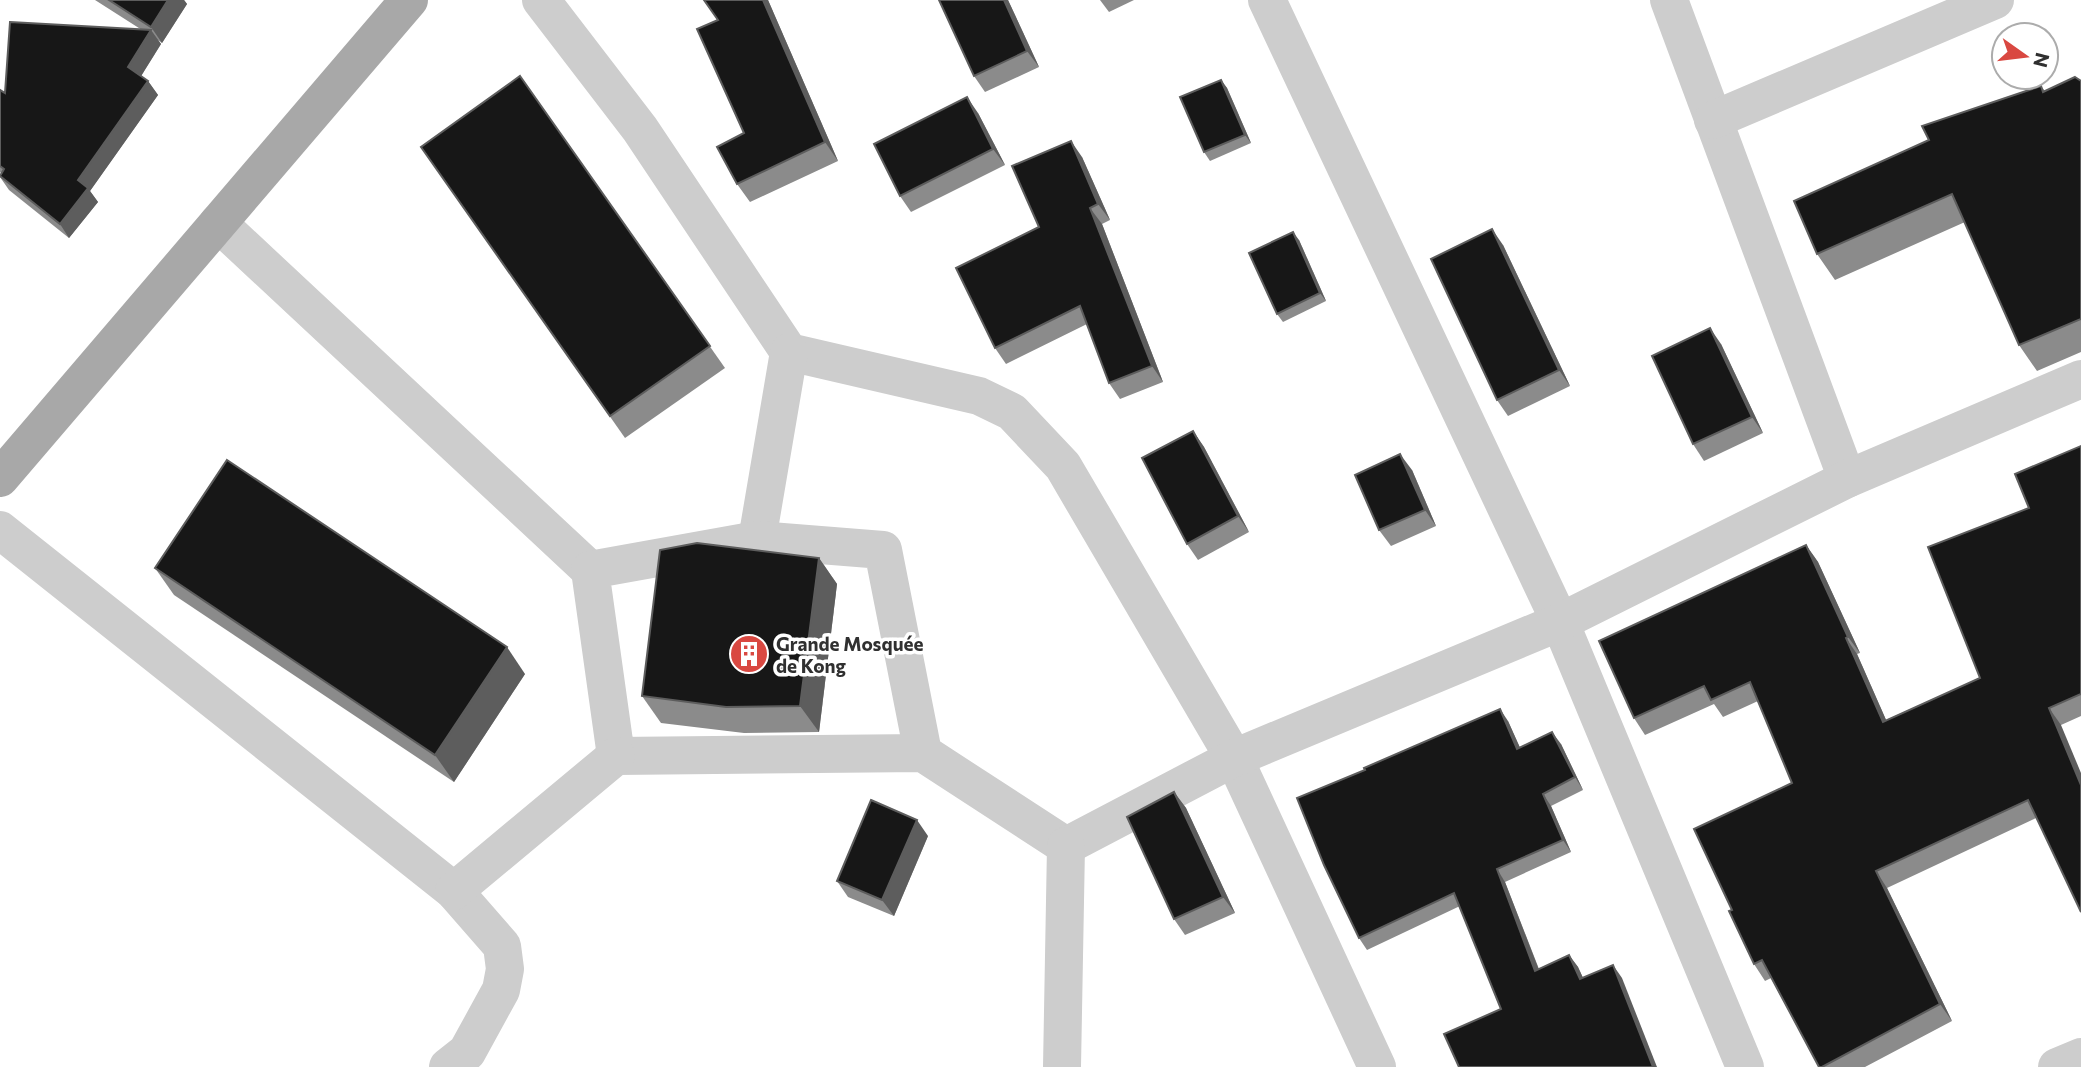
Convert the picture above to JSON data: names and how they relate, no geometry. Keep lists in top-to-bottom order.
{
  "places": {
    "building": ["Grande Mosquée de Kong"]
  },
  "north": "right"
}
